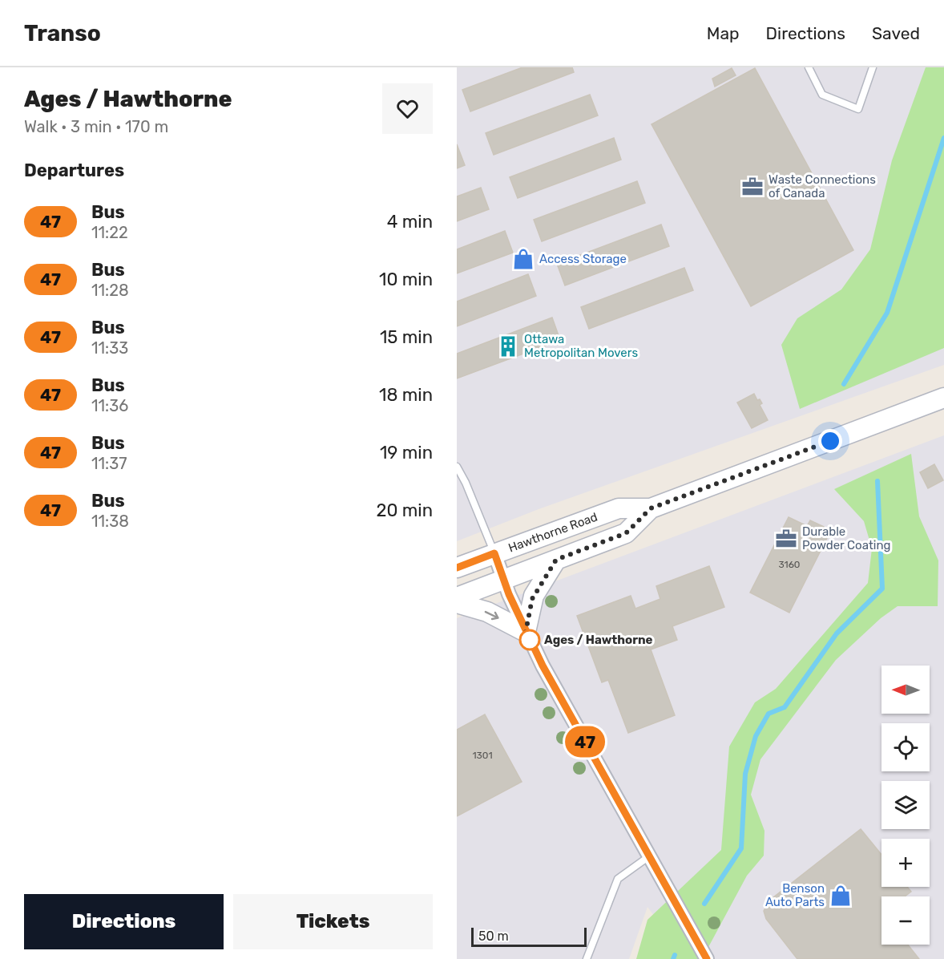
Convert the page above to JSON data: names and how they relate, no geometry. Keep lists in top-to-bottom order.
{
  "streets": {
    "main road": ["Hawthorne Road"]
  },
  "places": {
    "office": ["Waste Connections of Canada", "Durable Powder Coating"],
    "shop": ["Access Storage", "Benson Auto Parts"],
    "building": ["Ottawa Metropolitan Movers"],
    "other": ["Ages / Hawthorne"]
  },
  "lines": ["bus line 47"],
  "house_numbers": ["3160", "1301"],
  "scale_bar": "50 m",
  "north": "left",
  "page": {
    "header": "Transo",
    "nav": ["Map", "Directions", "Saved"],
    "heading": [
      ["Ages / Hawthorne", "Walk · 3 min · 170 m"],
      "Departures"
    ],
    "on_map": "47",
    "list": [
      {
        "mark": "47",
        "name": "Bus",
        "note": "11:22",
        "value": "4 min"
      },
      {
        "mark": "47",
        "name": "Bus",
        "note": "11:28",
        "value": "10 min"
      },
      {
        "mark": "47",
        "name": "Bus",
        "note": "11:33",
        "value": "15 min"
      },
      {
        "mark": "47",
        "name": "Bus",
        "note": "11:36",
        "value": "18 min"
      },
      {
        "mark": "47",
        "name": "Bus",
        "note": "11:37",
        "value": "19 min"
      },
      {
        "mark": "47",
        "name": "Bus",
        "note": "11:38",
        "value": "20 min"
      }
    ],
    "map_buttons": ["+", "−"],
    "buttons": ["Directions", "Tickets"],
    "scale": "50 m"
  }
}
